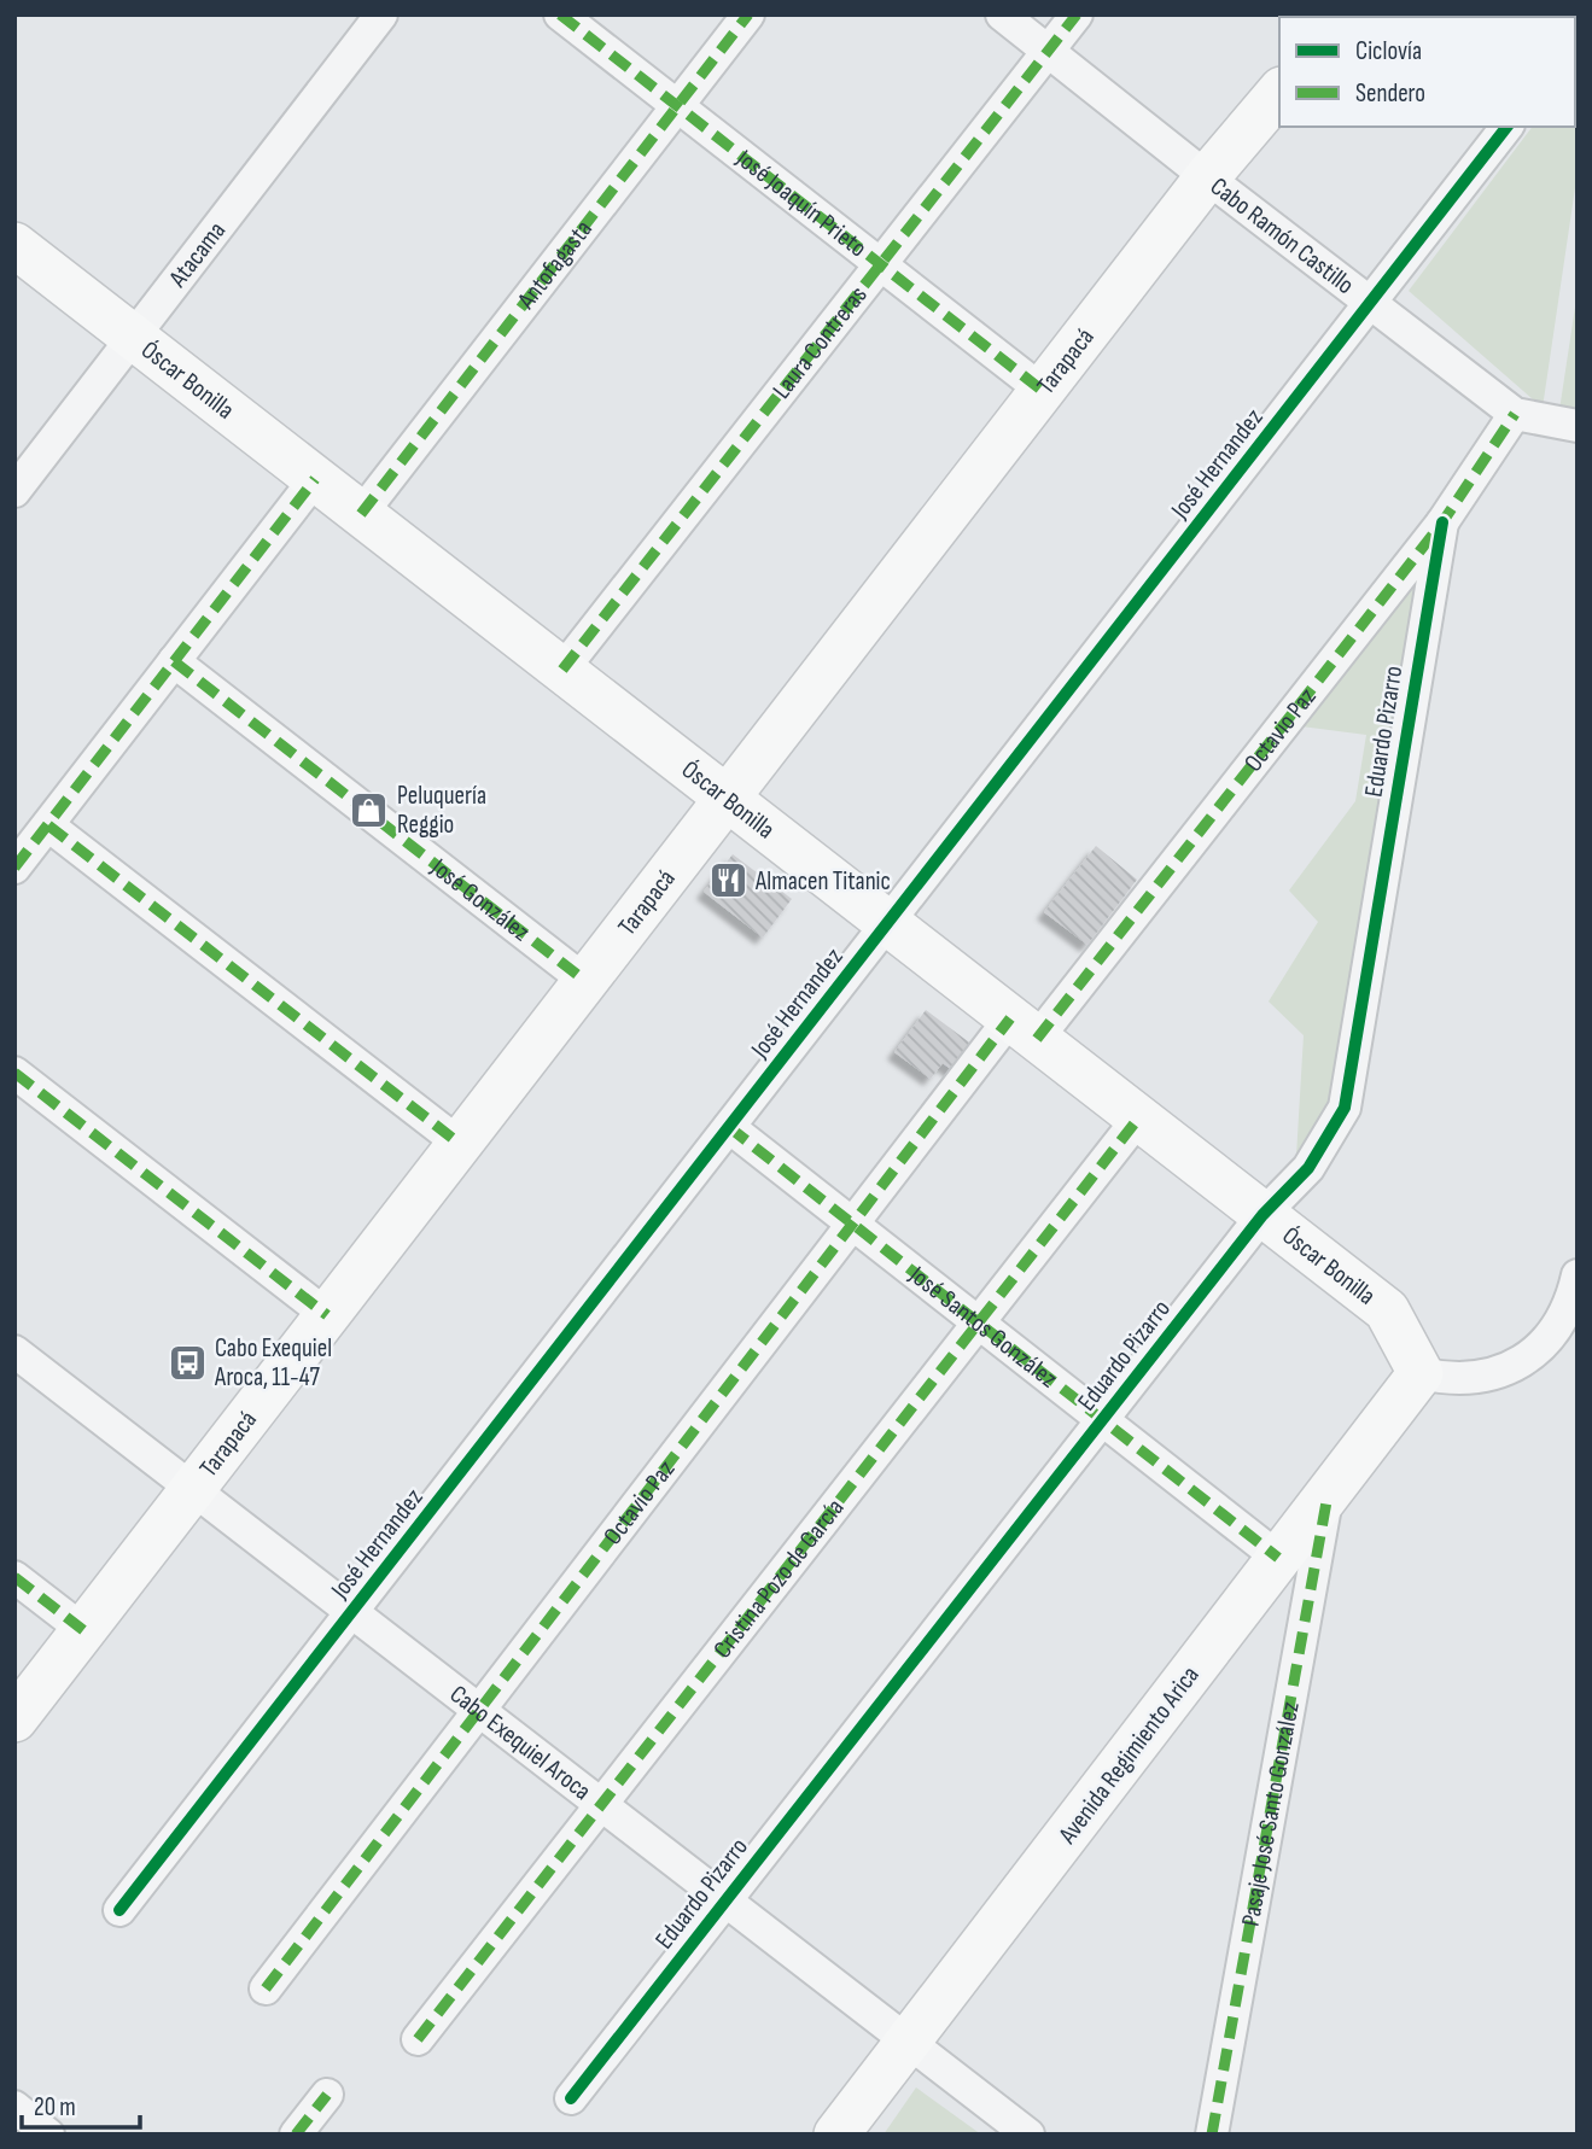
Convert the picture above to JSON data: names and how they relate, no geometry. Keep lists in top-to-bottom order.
{
  "streets": {
    "street": [
      "José Joaquín Prieto",
      "Cabo Ramón Castillo",
      "Atacama",
      "Antofagasta",
      "Laura Contreras",
      "Tarapacá",
      "Óscar Bonilla",
      "José Hernandez",
      "Octavio Paz",
      "Eduardo Pizarro",
      "José González",
      "José Santos González",
      "Cristina Pozo de García",
      "Cabo Exequiel Aroca",
      "Avenida Regimiento Arica",
      "Pasaje José Santo González"
    ]
  },
  "crossings": [
    ["José Joaquín Prieto", "Antofagasta"],
    ["José Joaquín Prieto", "Laura Contreras"],
    ["José Joaquín Prieto", "Tarapacá"],
    ["Cabo Ramón Castillo", "Laura Contreras"],
    ["Cabo Ramón Castillo", "Tarapacá"],
    ["Cabo Ramón Castillo", "José Hernandez"],
    ["Cabo Ramón Castillo", "Octavio Paz"],
    ["Atacama", "Óscar Bonilla"],
    ["Antofagasta", "Óscar Bonilla"],
    ["Laura Contreras", "Óscar Bonilla"],
    ["Tarapacá", "Óscar Bonilla"],
    ["Tarapacá", "José González"],
    ["Tarapacá", "Cabo Exequiel Aroca"],
    ["Óscar Bonilla", "José Hernandez"],
    ["Óscar Bonilla", "Octavio Paz"],
    ["Óscar Bonilla", "Eduardo Pizarro"],
    ["Óscar Bonilla", "Cristina Pozo de García"],
    ["Óscar Bonilla", "Avenida Regimiento Arica"],
    ["José Hernandez", "José Santos González"],
    ["José Hernandez", "Cabo Exequiel Aroca"],
    ["Octavio Paz", "Eduardo Pizarro"],
    ["Octavio Paz", "José Santos González"],
    ["Octavio Paz", "Cabo Exequiel Aroca"],
    ["Eduardo Pizarro", "José Santos González"],
    ["Eduardo Pizarro", "Cabo Exequiel Aroca"],
    ["José Santos González", "Cristina Pozo de García"],
    ["José Santos González", "Avenida Regimiento Arica"],
    ["Cristina Pozo de García", "Cabo Exequiel Aroca"],
    ["Cabo Exequiel Aroca", "Avenida Regimiento Arica"],
    ["Avenida Regimiento Arica", "Pasaje José Santo González"]
  ],
  "places": {
    "shop": ["Peluquería Reggio"],
    "restaurant": ["Almacen Titanic"],
    "bus stop": ["Cabo Exequiel Aroca, 11-47"]
  },
  "legend": ["Ciclovía", "Sendero"],
  "scale_bar": "20 m"
}
